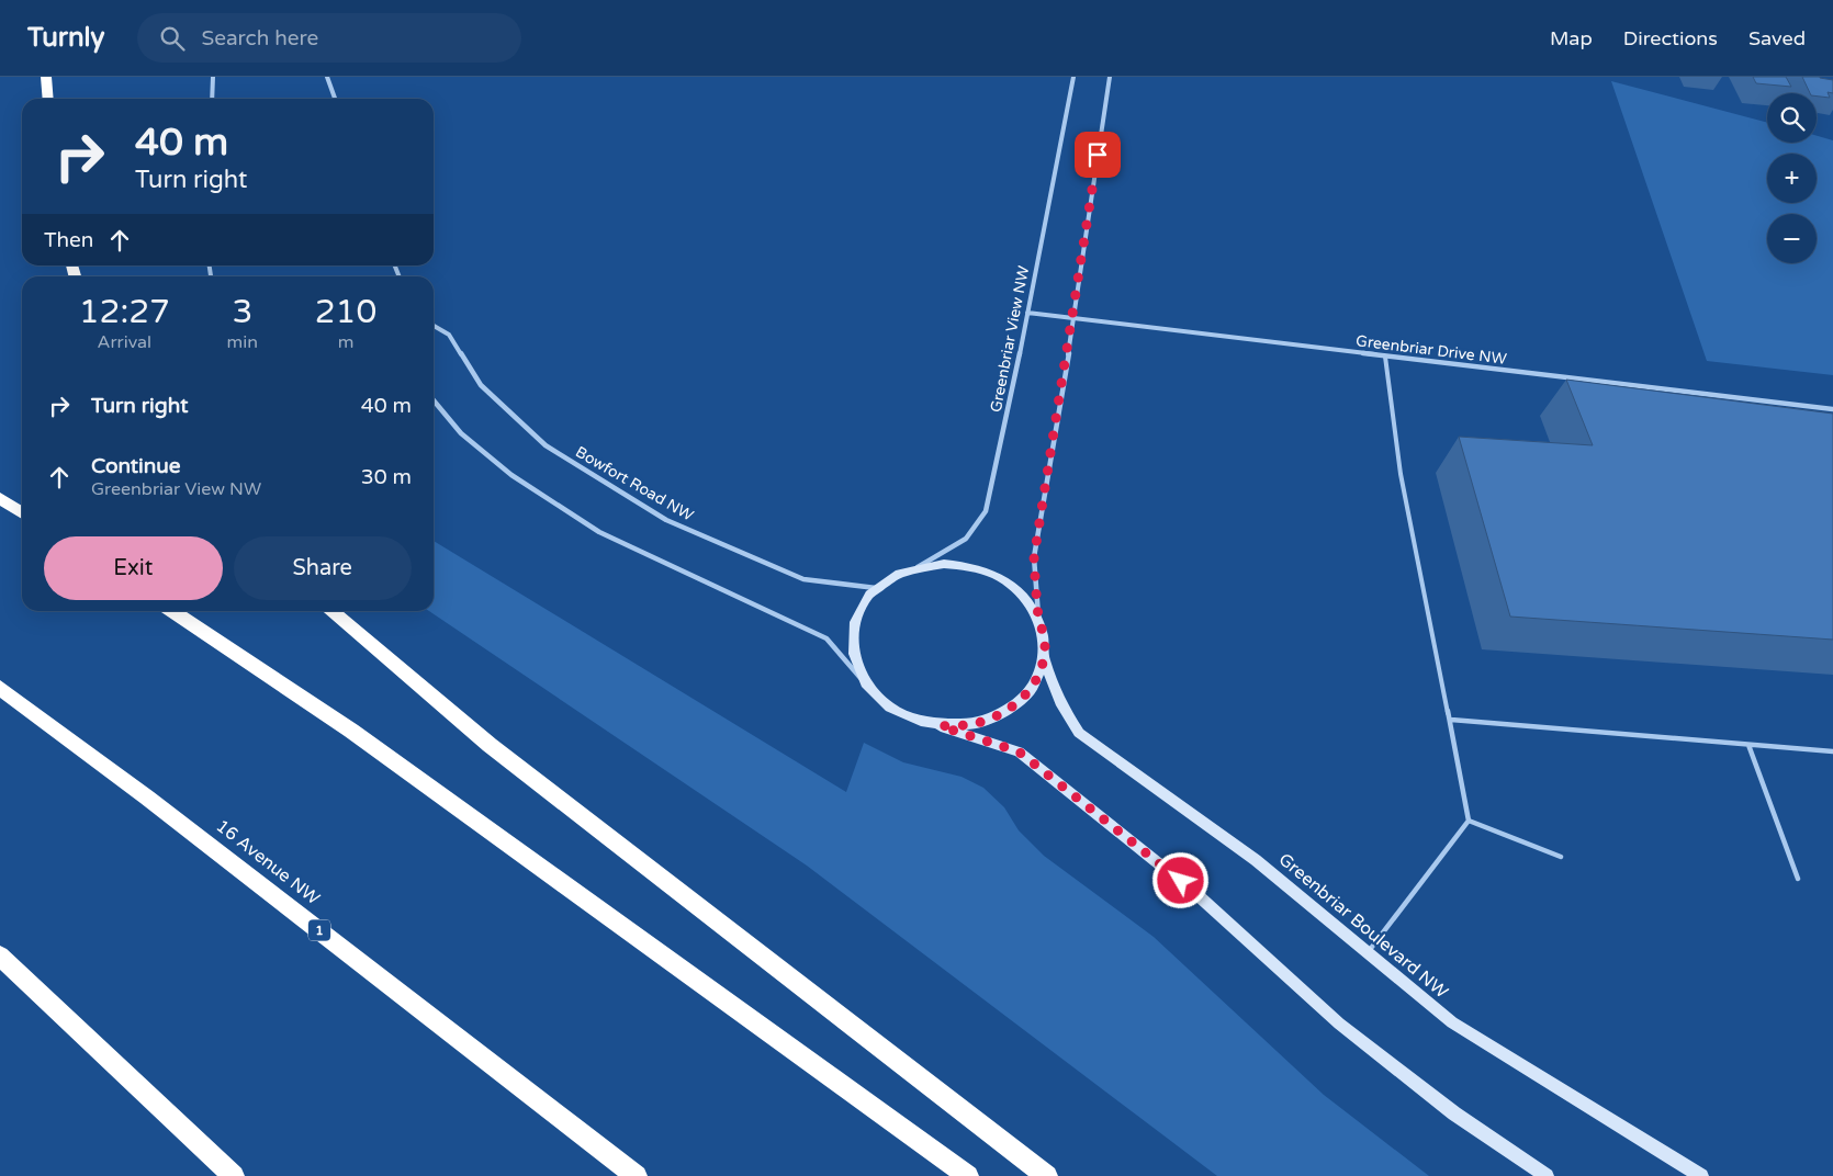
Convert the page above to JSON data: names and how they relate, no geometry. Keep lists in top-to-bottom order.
{
  "streets": {
    "highway": ["16 Avenue NW", "1"],
    "street": [
      "Greenbriar View NW",
      "Greenbriar Drive NW",
      "Bowfort Road NW",
      "Greenbriar Boulevard NW"
    ]
  },
  "crossings": [
    ["Greenbriar View NW", "Greenbriar Drive NW"],
    ["Greenbriar View NW", "Bowfort Road NW"],
    ["Greenbriar View NW", "Greenbriar Boulevard NW"],
    ["Bowfort Road NW", "Greenbriar Boulevard NW"]
  ],
  "page": {
    "header": "Turnly",
    "search": "Search here",
    "nav": ["Map", "Directions", "Saved"],
    "map_buttons": ["+", "−"],
    "turn": ["40 m", "Turn right"],
    "then": "Then",
    "eta": [
      "12:27",
      "Arrival",
      "3",
      "min",
      "210",
      "m"
    ],
    "list": [
      {
        "name": "Turn right",
        "value": "40 m"
      },
      {
        "name": "Continue",
        "note": "Greenbriar View NW",
        "value": "30 m"
      }
    ],
    "buttons": ["Exit", "Share"]
  }
}
